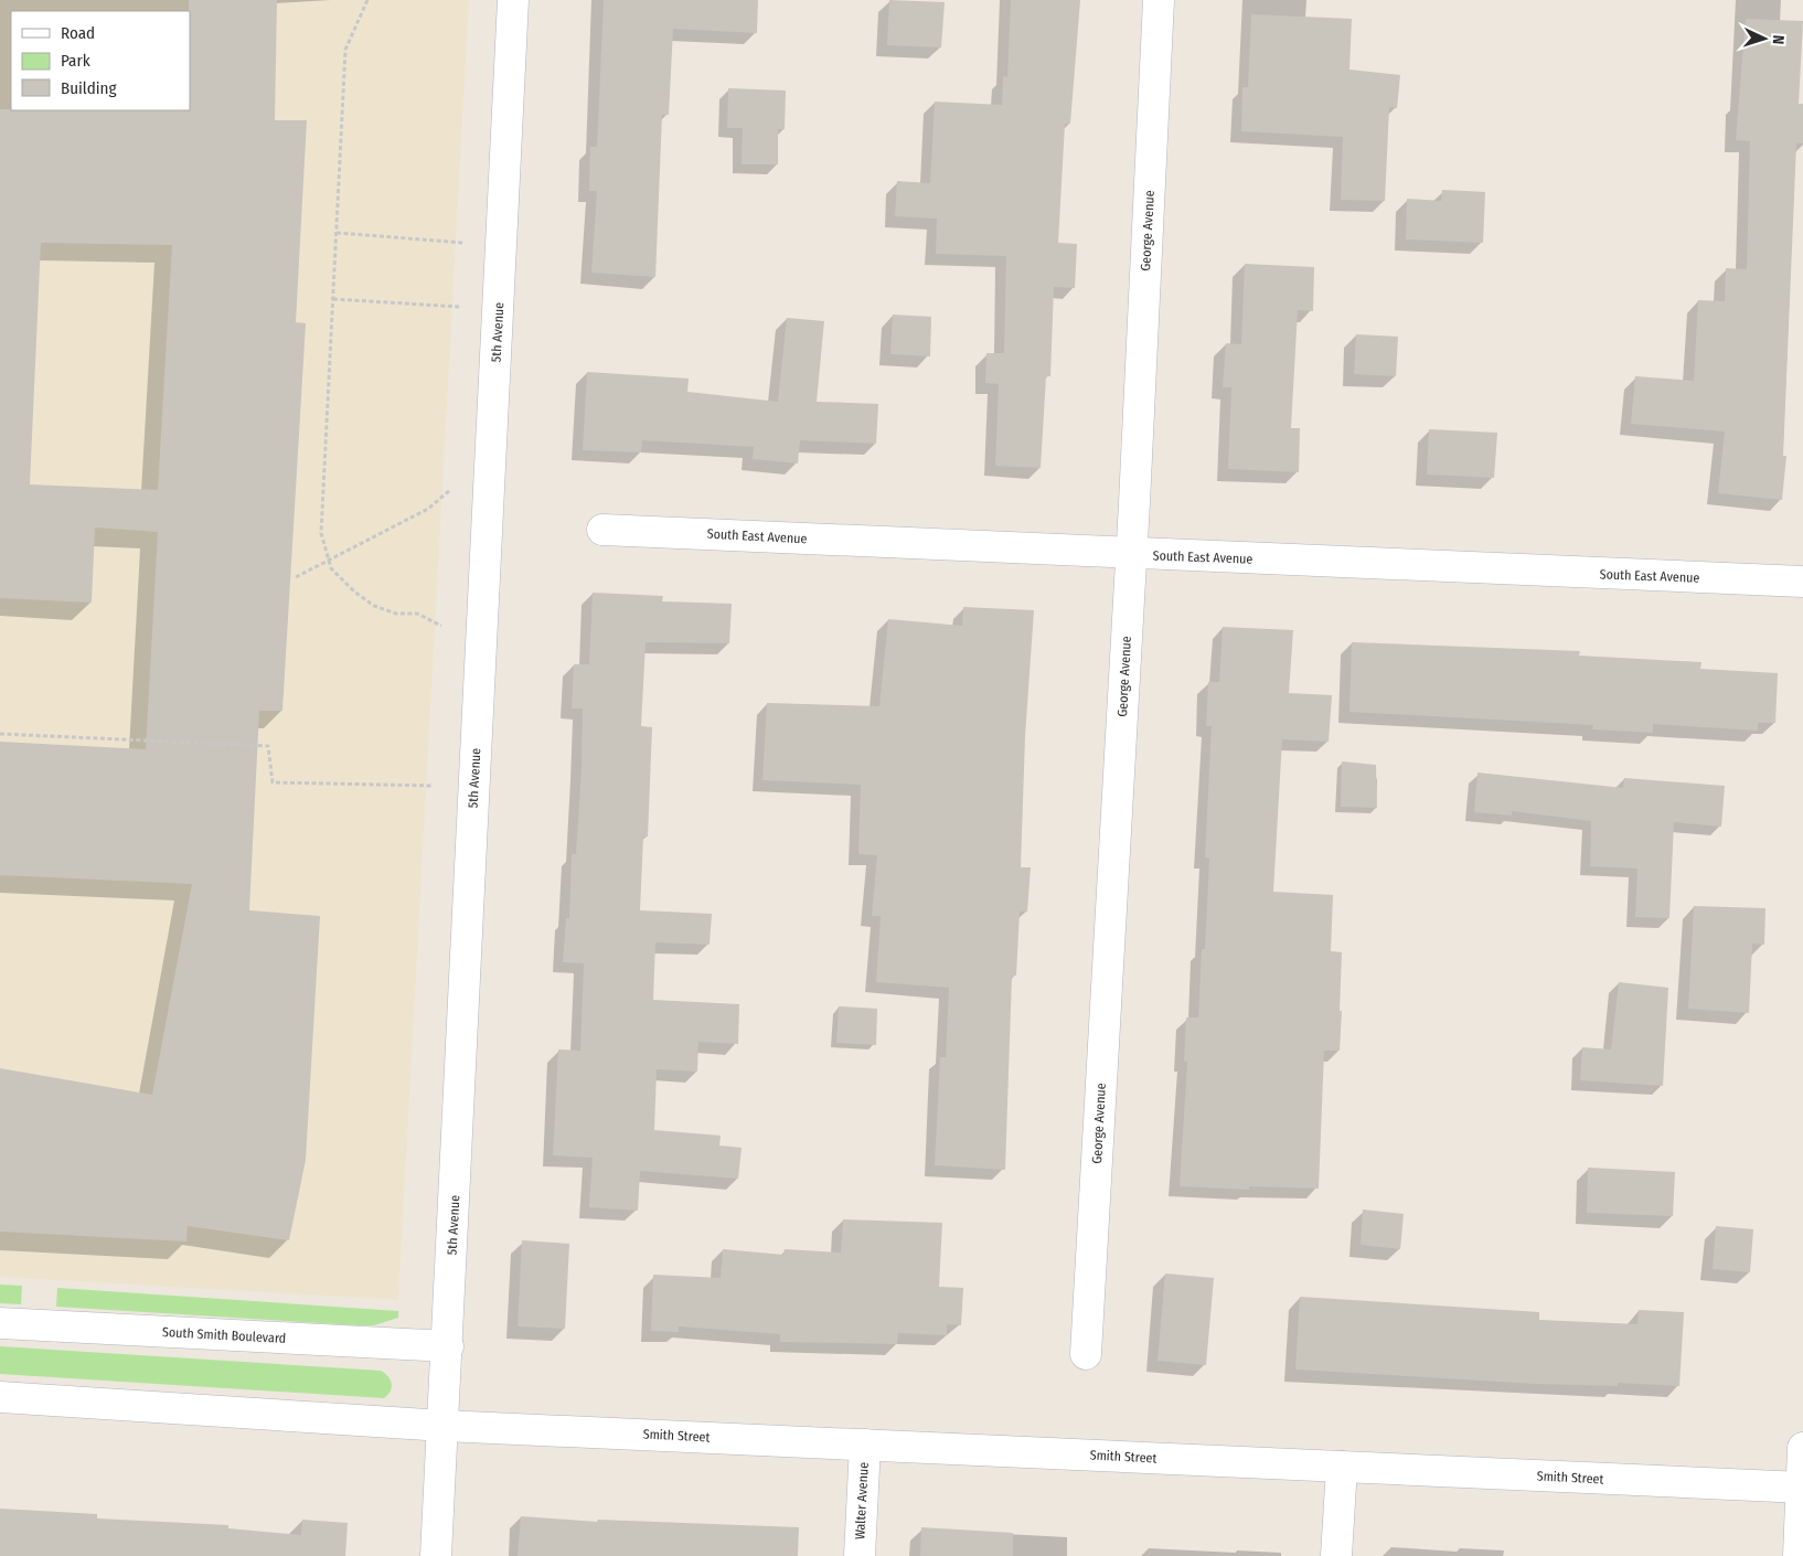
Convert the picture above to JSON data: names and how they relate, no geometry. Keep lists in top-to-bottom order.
{
  "streets": {
    "street": [
      "George Avenue",
      "5th Avenue",
      "South East Avenue",
      "South Smith Boulevard",
      "Smith Street",
      "Walter Avenue"
    ]
  },
  "crossings": [
    ["George Avenue", "South East Avenue"],
    ["5th Avenue", "South Smith Boulevard"],
    ["5th Avenue", "Smith Street"],
    ["Smith Street", "Walter Avenue"]
  ],
  "legend": ["Road", "Park", "Building"],
  "north": "right"
}
